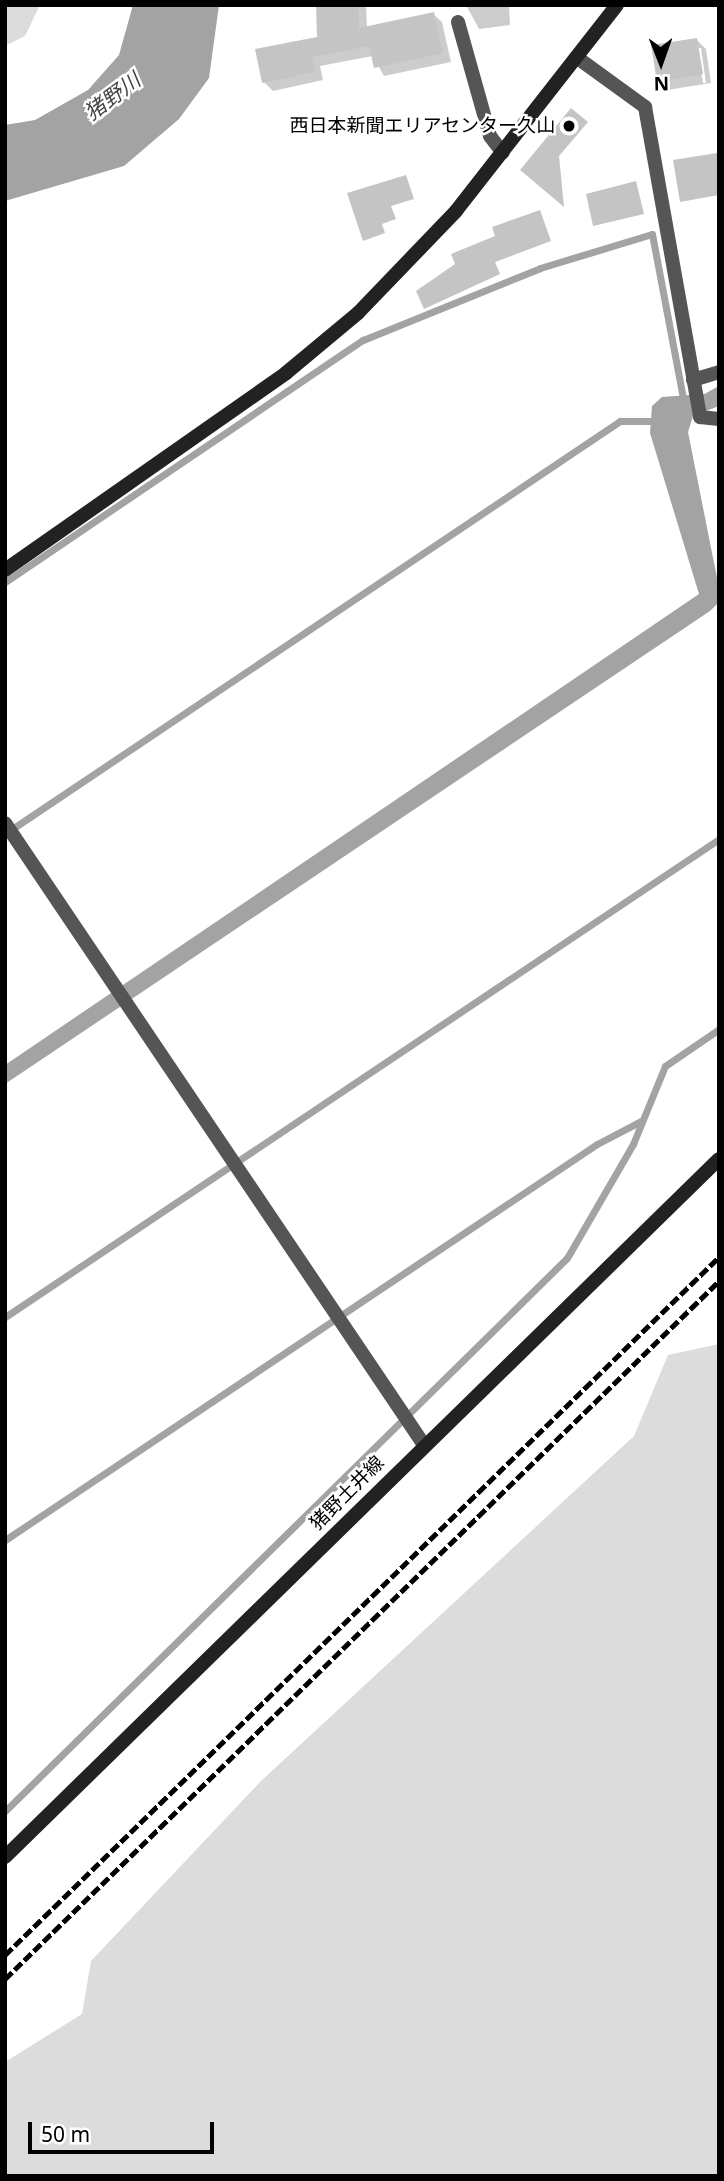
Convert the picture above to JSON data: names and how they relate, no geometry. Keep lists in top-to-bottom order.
{
  "streets": {
    "main road": ["猪野土井線"]
  },
  "water": ["猪野川"],
  "places": ["西日本新聞エリアセンター久山"],
  "scale_bar": "50 m",
  "north": "bottom"
}
